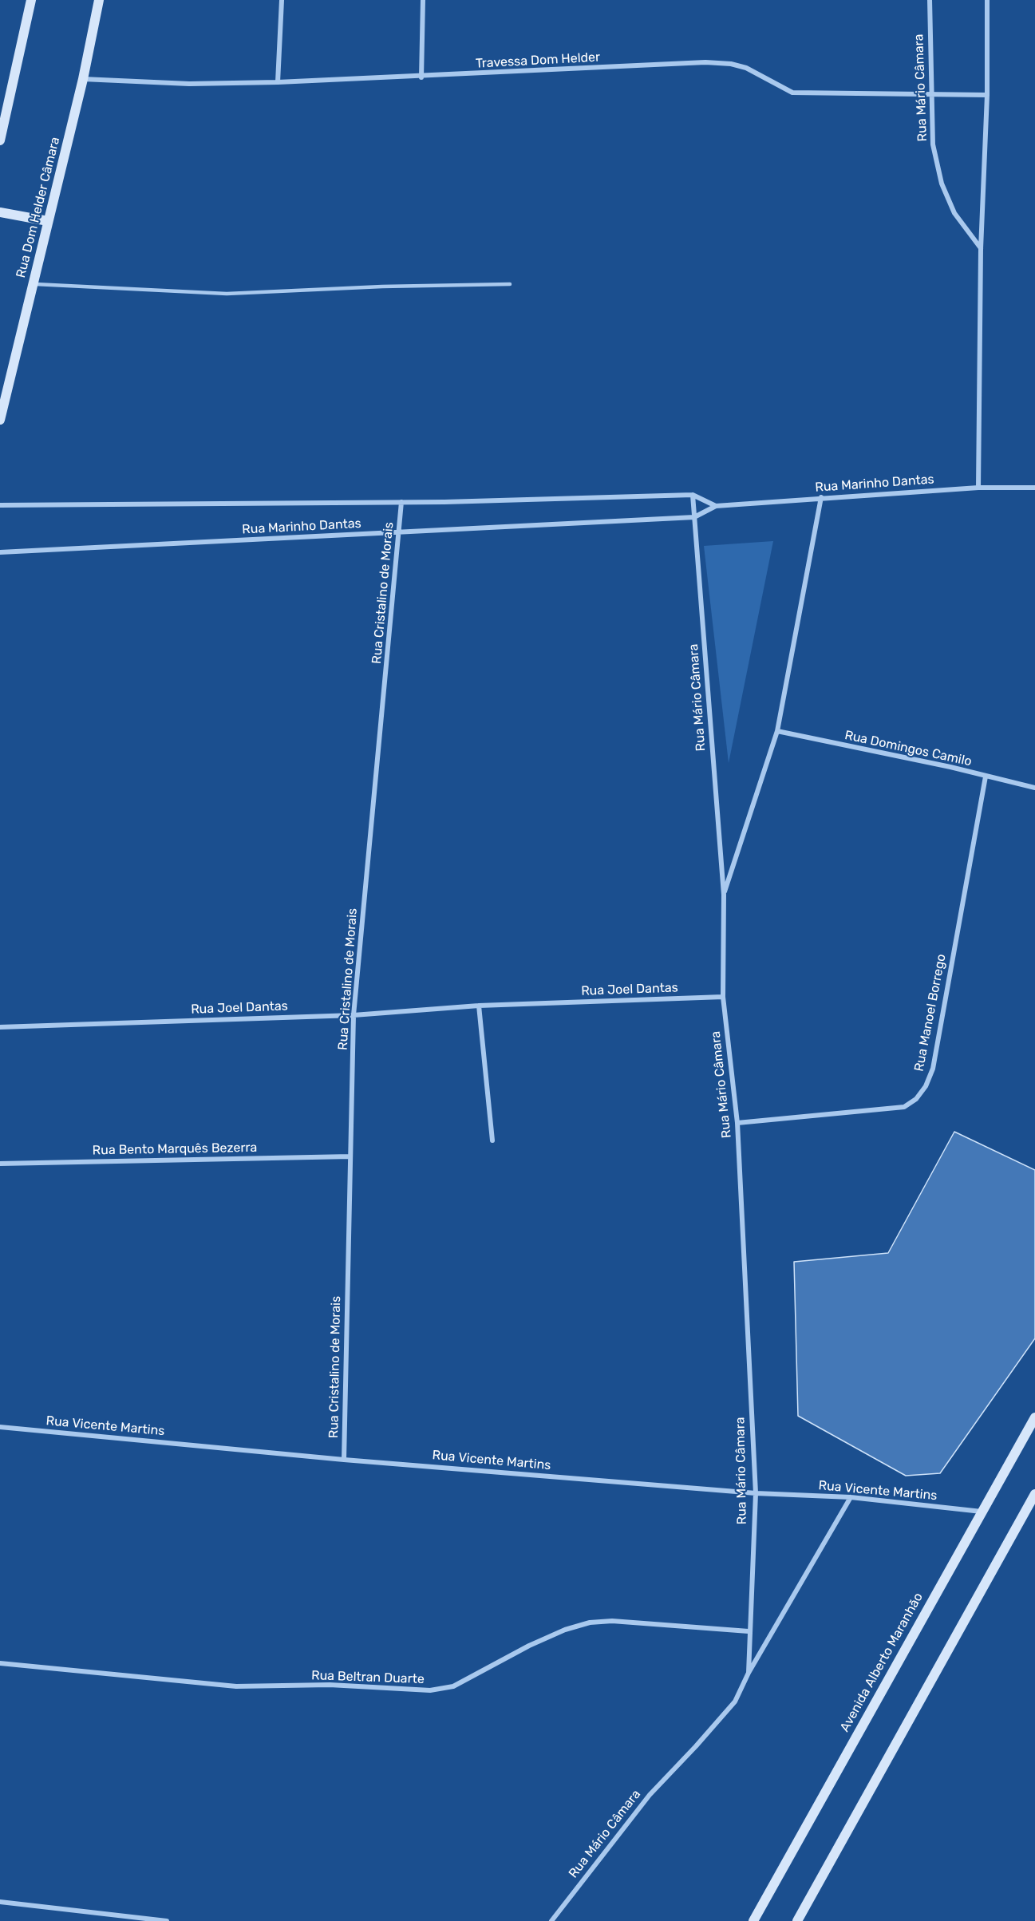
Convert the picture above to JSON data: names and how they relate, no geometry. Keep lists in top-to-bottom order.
{
  "streets": {
    "main road": ["Rua Dom Helder Câmara", "Avenida Alberto Maranhão"],
    "street": [
      "Travessa Dom Helder",
      "Rua Mário Câmara",
      "Rua Marinho Dantas",
      "Rua Cristalino de Morais",
      "Rua Domingos Camilo",
      "Rua Joel Dantas",
      "Rua Manoel Borrego",
      "Rua Bento Marquês Bezerra",
      "Rua Vicente Martins",
      "Rua Beltran Duarte"
    ]
  },
  "crossings": [
    ["Travessa Dom Helder", "Rua Mário Câmara"],
    ["Travessa Dom Helder", "Rua Dom Helder Câmara"],
    ["Rua Mário Câmara", "Rua Marinho Dantas"],
    ["Rua Mário Câmara", "Rua Joel Dantas"],
    ["Rua Mário Câmara", "Rua Manoel Borrego"],
    ["Rua Mário Câmara", "Rua Vicente Martins"],
    ["Rua Mário Câmara", "Rua Beltran Duarte"],
    ["Rua Marinho Dantas", "Rua Cristalino de Morais"],
    ["Rua Cristalino de Morais", "Rua Joel Dantas"],
    ["Rua Cristalino de Morais", "Rua Bento Marquês Bezerra"],
    ["Rua Cristalino de Morais", "Rua Vicente Martins"],
    ["Rua Domingos Camilo", "Rua Manoel Borrego"],
    ["Rua Vicente Martins", "Avenida Alberto Maranhão"]
  ]
}
